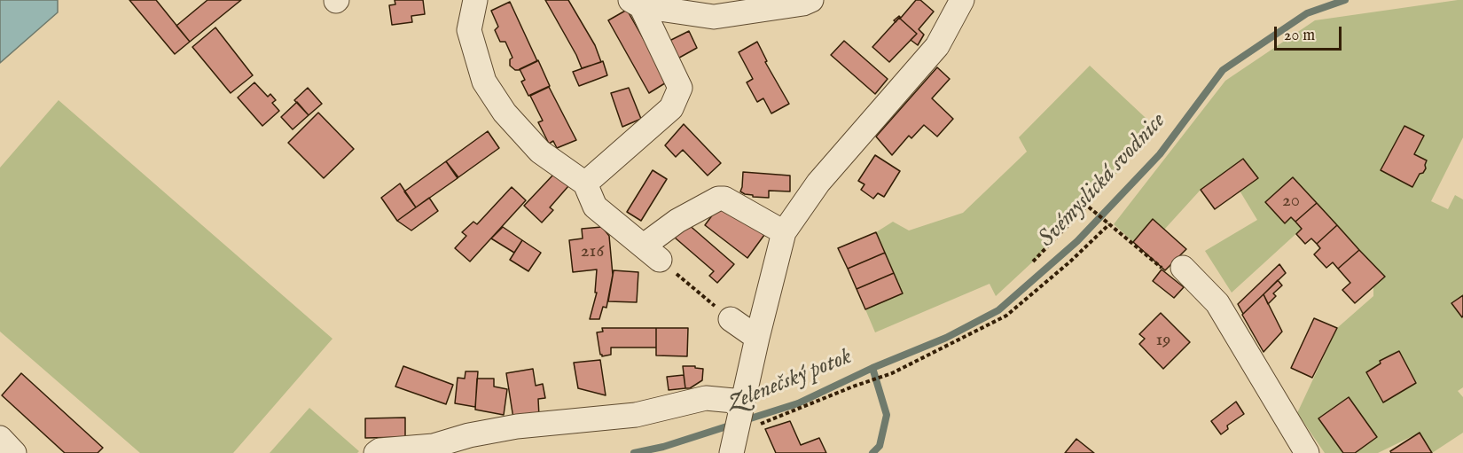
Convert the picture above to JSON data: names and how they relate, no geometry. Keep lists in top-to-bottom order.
{
  "water": ["Svémyslická svodnice", "Zelenečský potok"],
  "house_numbers": ["20", "216", "19"],
  "scale_bar": "20 m"
}
